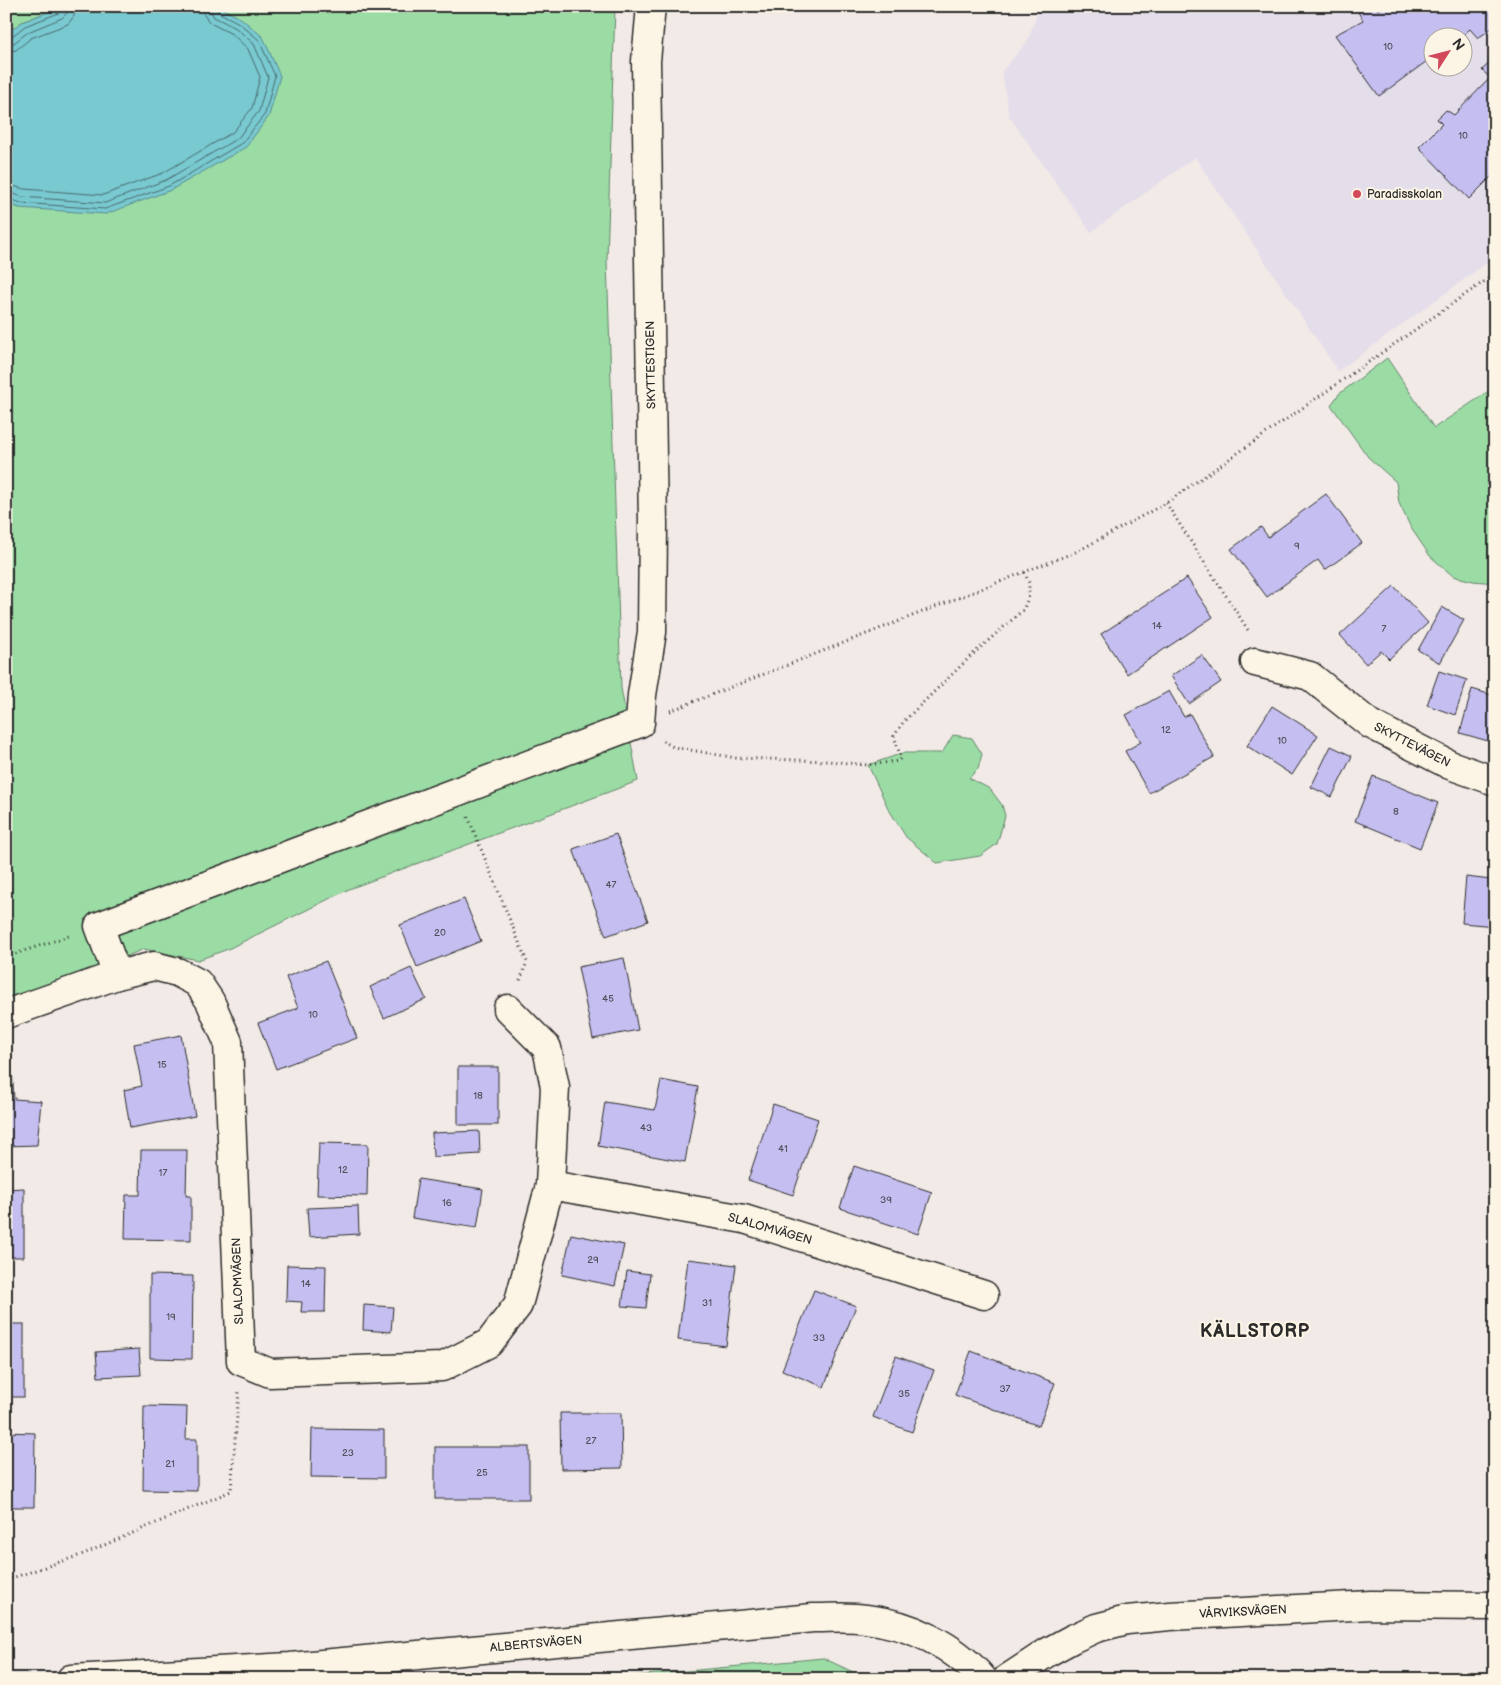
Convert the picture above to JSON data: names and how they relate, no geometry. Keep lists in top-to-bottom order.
{
  "streets": {
    "street": [
      "SKYTTESTIGEN",
      "SKYTTEVÄGEN",
      "SLALOMVÄGEN",
      "VÅRVIKSVÄGEN",
      "ALBERTSVÄGEN"
    ]
  },
  "districts": ["KÄLLSTORP"],
  "places": ["Paradisskolan"],
  "house_numbers": [
    "10",
    "10",
    "9",
    "14",
    "7",
    "12",
    "10",
    "8",
    "47",
    "20",
    "45",
    "10",
    "15",
    "18",
    "43",
    "41",
    "12",
    "17",
    "39",
    "16",
    "29",
    "14",
    "31",
    "19",
    "33",
    "37",
    "35",
    "27",
    "23",
    "21",
    "25"
  ],
  "north": "top right"
}
